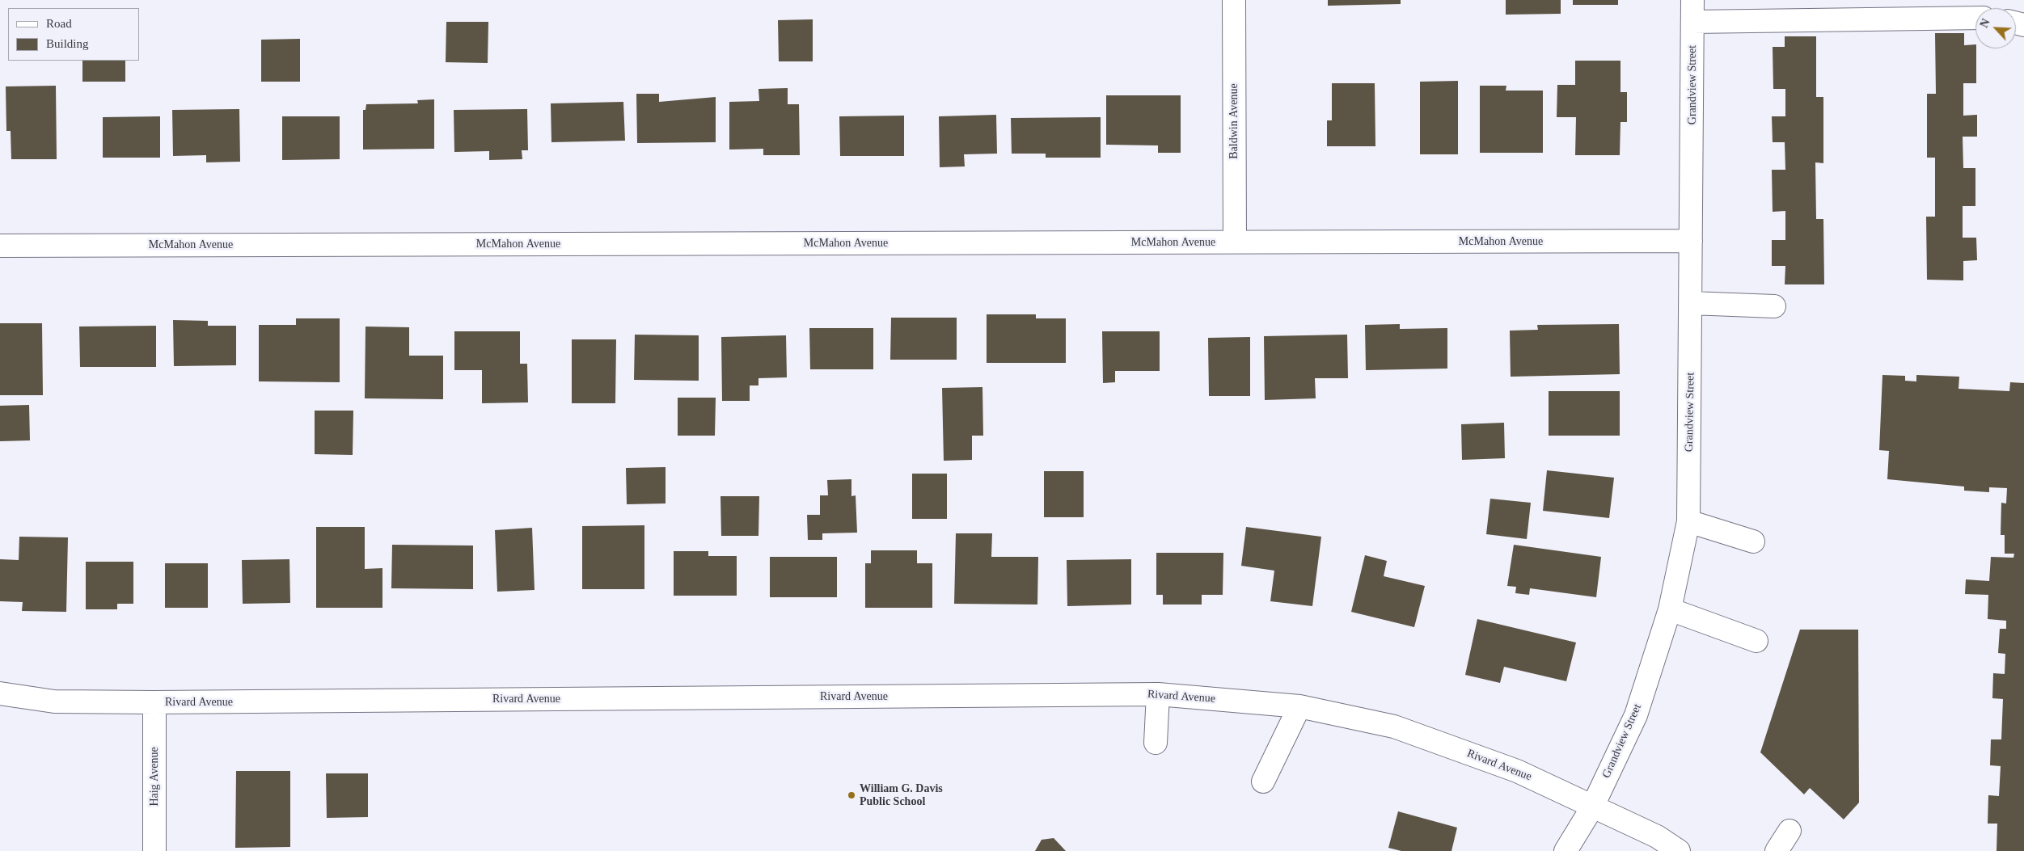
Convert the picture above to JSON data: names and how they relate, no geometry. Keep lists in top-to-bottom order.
{
  "streets": {
    "street": [
      "Grandview Street",
      "Baldwin Avenue",
      "McMahon Avenue",
      "Rivard Avenue",
      "Haig Avenue"
    ]
  },
  "crossings": [
    ["Grandview Street", "McMahon Avenue"],
    ["Grandview Street", "Rivard Avenue"],
    ["Baldwin Avenue", "McMahon Avenue"],
    ["Rivard Avenue", "Haig Avenue"]
  ],
  "places": ["William G. Davis Public School"],
  "legend": ["Road", "Building"],
  "north": "top left"
}
